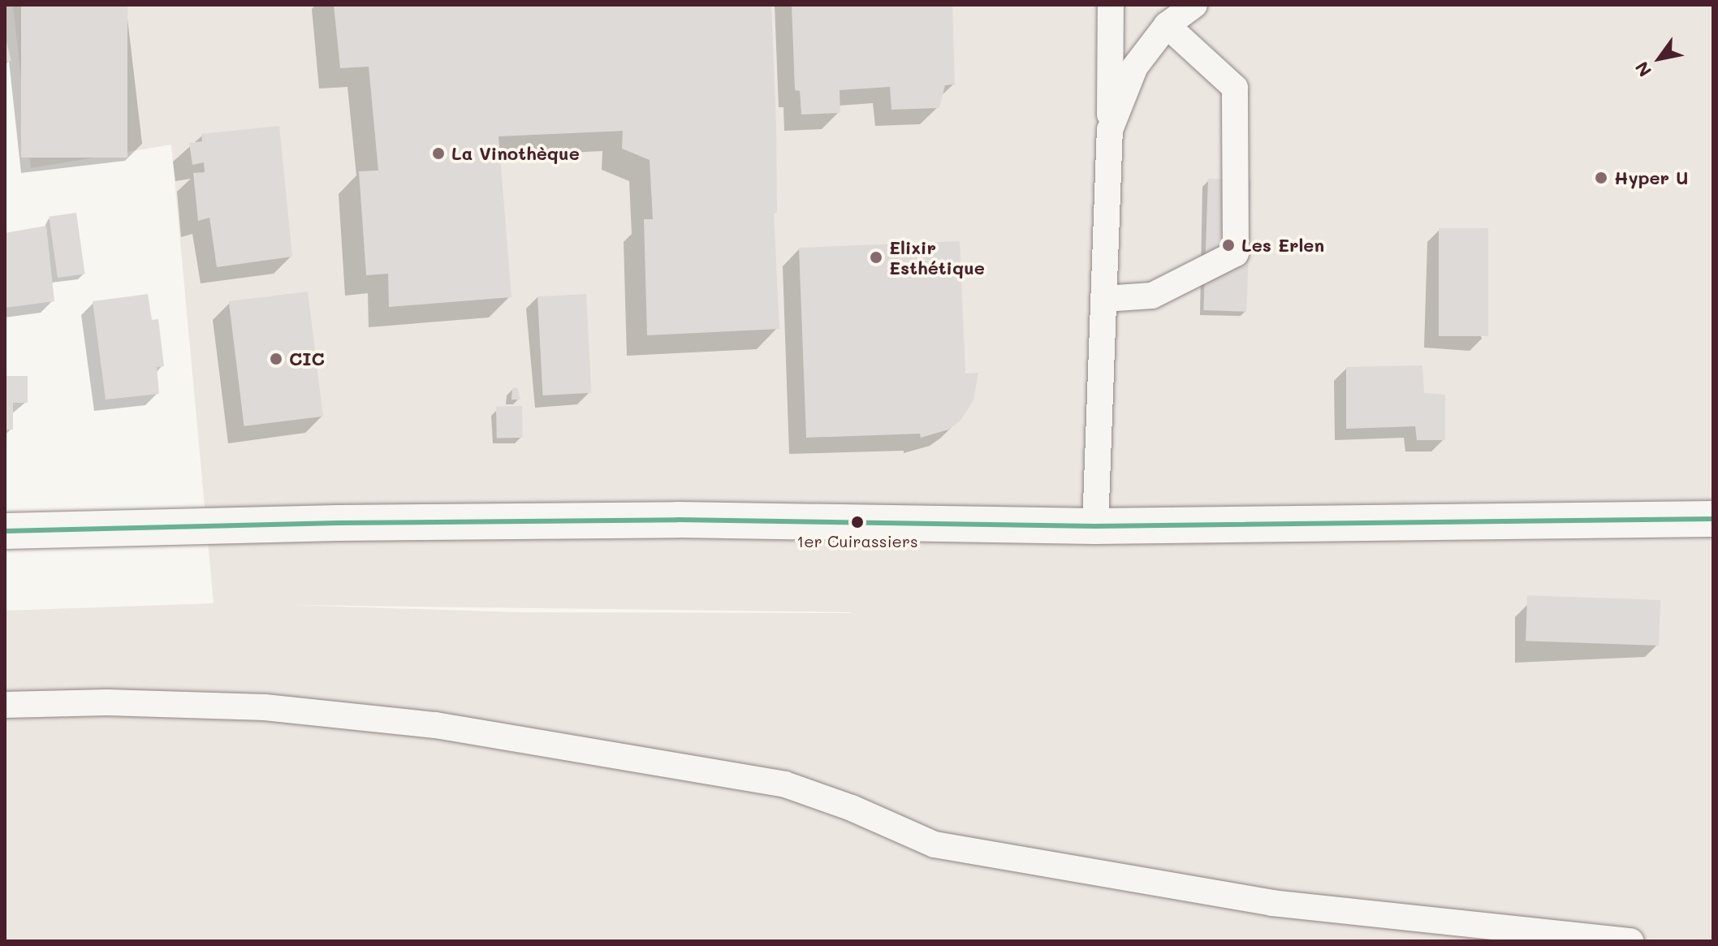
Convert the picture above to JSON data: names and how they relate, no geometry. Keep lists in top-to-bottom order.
{
  "places": [
    "La Vinothèque",
    "Hyper U",
    "Les Erlen",
    "Elixir Esthétique",
    "CIC",
    "1er Cuirassiers"
  ],
  "north": "bottom left"
}
